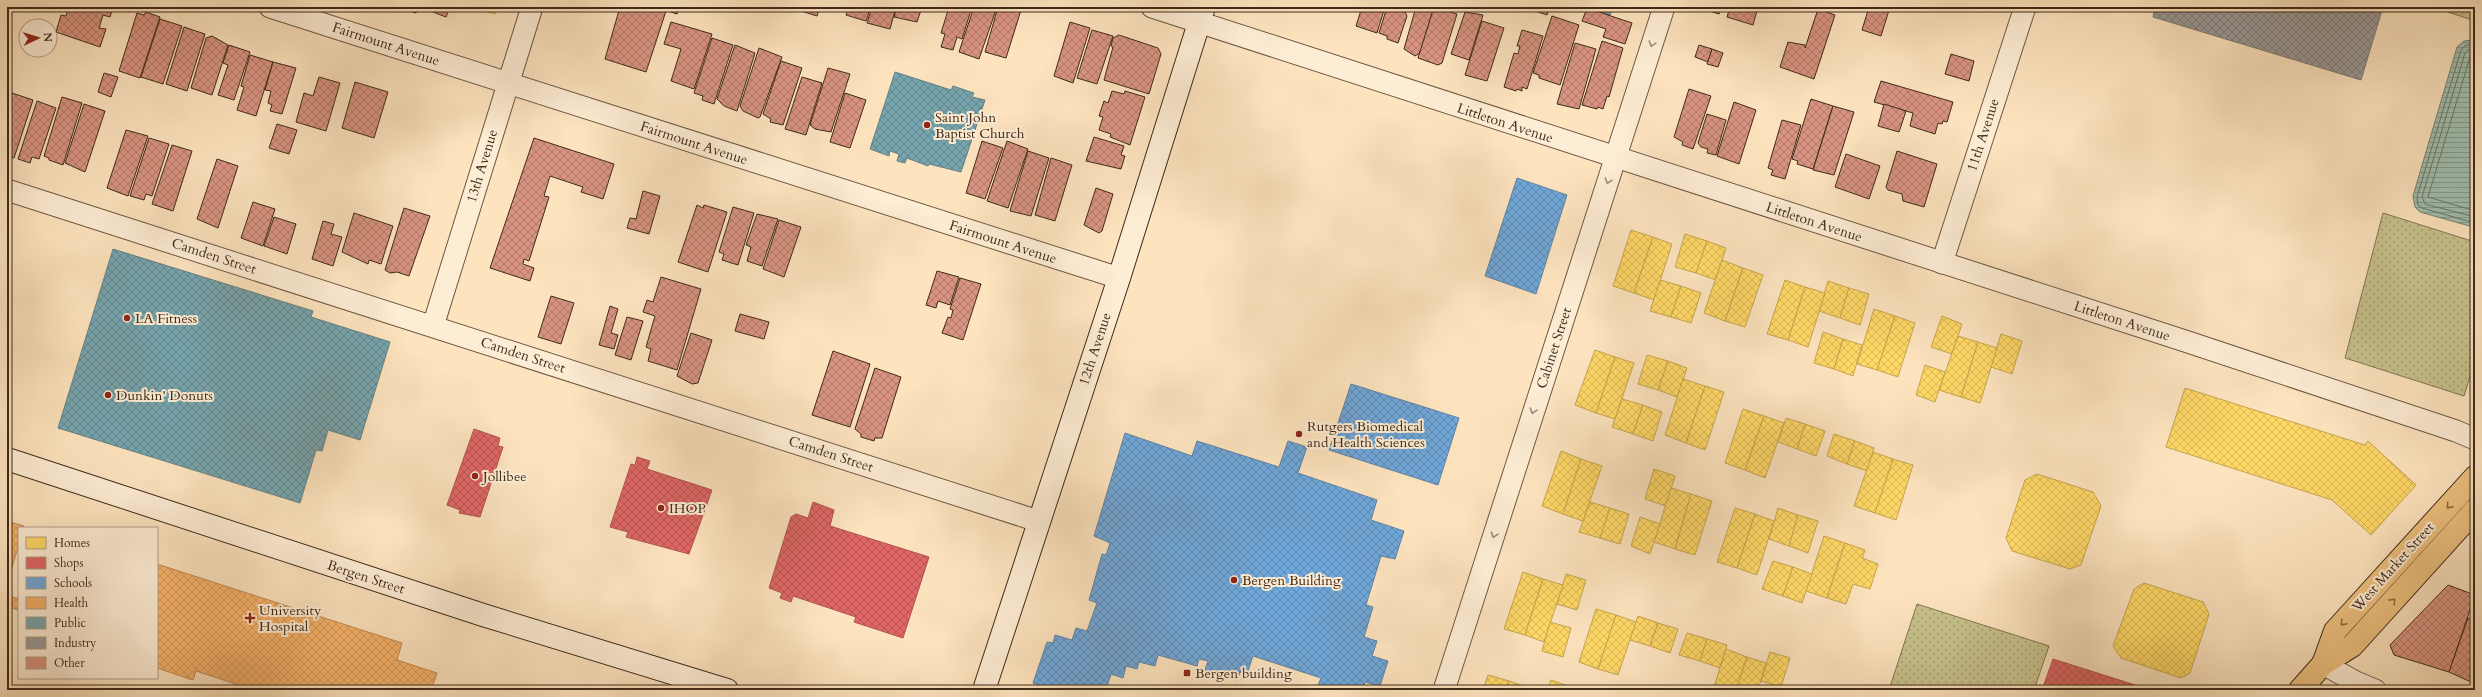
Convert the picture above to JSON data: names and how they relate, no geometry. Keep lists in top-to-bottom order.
{
  "streets": {
    "main road": ["12th Avenue", "West Market Street", "Bergen Street"],
    "street": [
      "Fairmount Avenue",
      "Littleton Avenue",
      "11th Avenue",
      "13th Avenue",
      "Camden Street",
      "Cabinet Street"
    ]
  },
  "crossings": [
    ["Fairmount Avenue", "13th Avenue"],
    ["Fairmount Avenue", "12th Avenue"],
    ["Littleton Avenue", "11th Avenue"],
    ["Littleton Avenue", "Cabinet Street"],
    ["Littleton Avenue", "12th Avenue"],
    ["13th Avenue", "Camden Street"],
    ["Camden Street", "12th Avenue"]
  ],
  "one_way": ["Cabinet Street"],
  "places": {
    "other": [
      "Saint John Baptist Church",
      "LA Fitness",
      "Dunkin' Donuts",
      "Rutgers Biomedical and Health Sciences",
      "Jollibee",
      "IHOP",
      "Bergen Building"
    ],
    "health": ["University Hospital"],
    "transit": ["Bergen building"]
  },
  "legend": [
    "Homes",
    "Shops",
    "Schools",
    "Health",
    "Public",
    "Industry",
    "Other"
  ],
  "north": "right"
}
